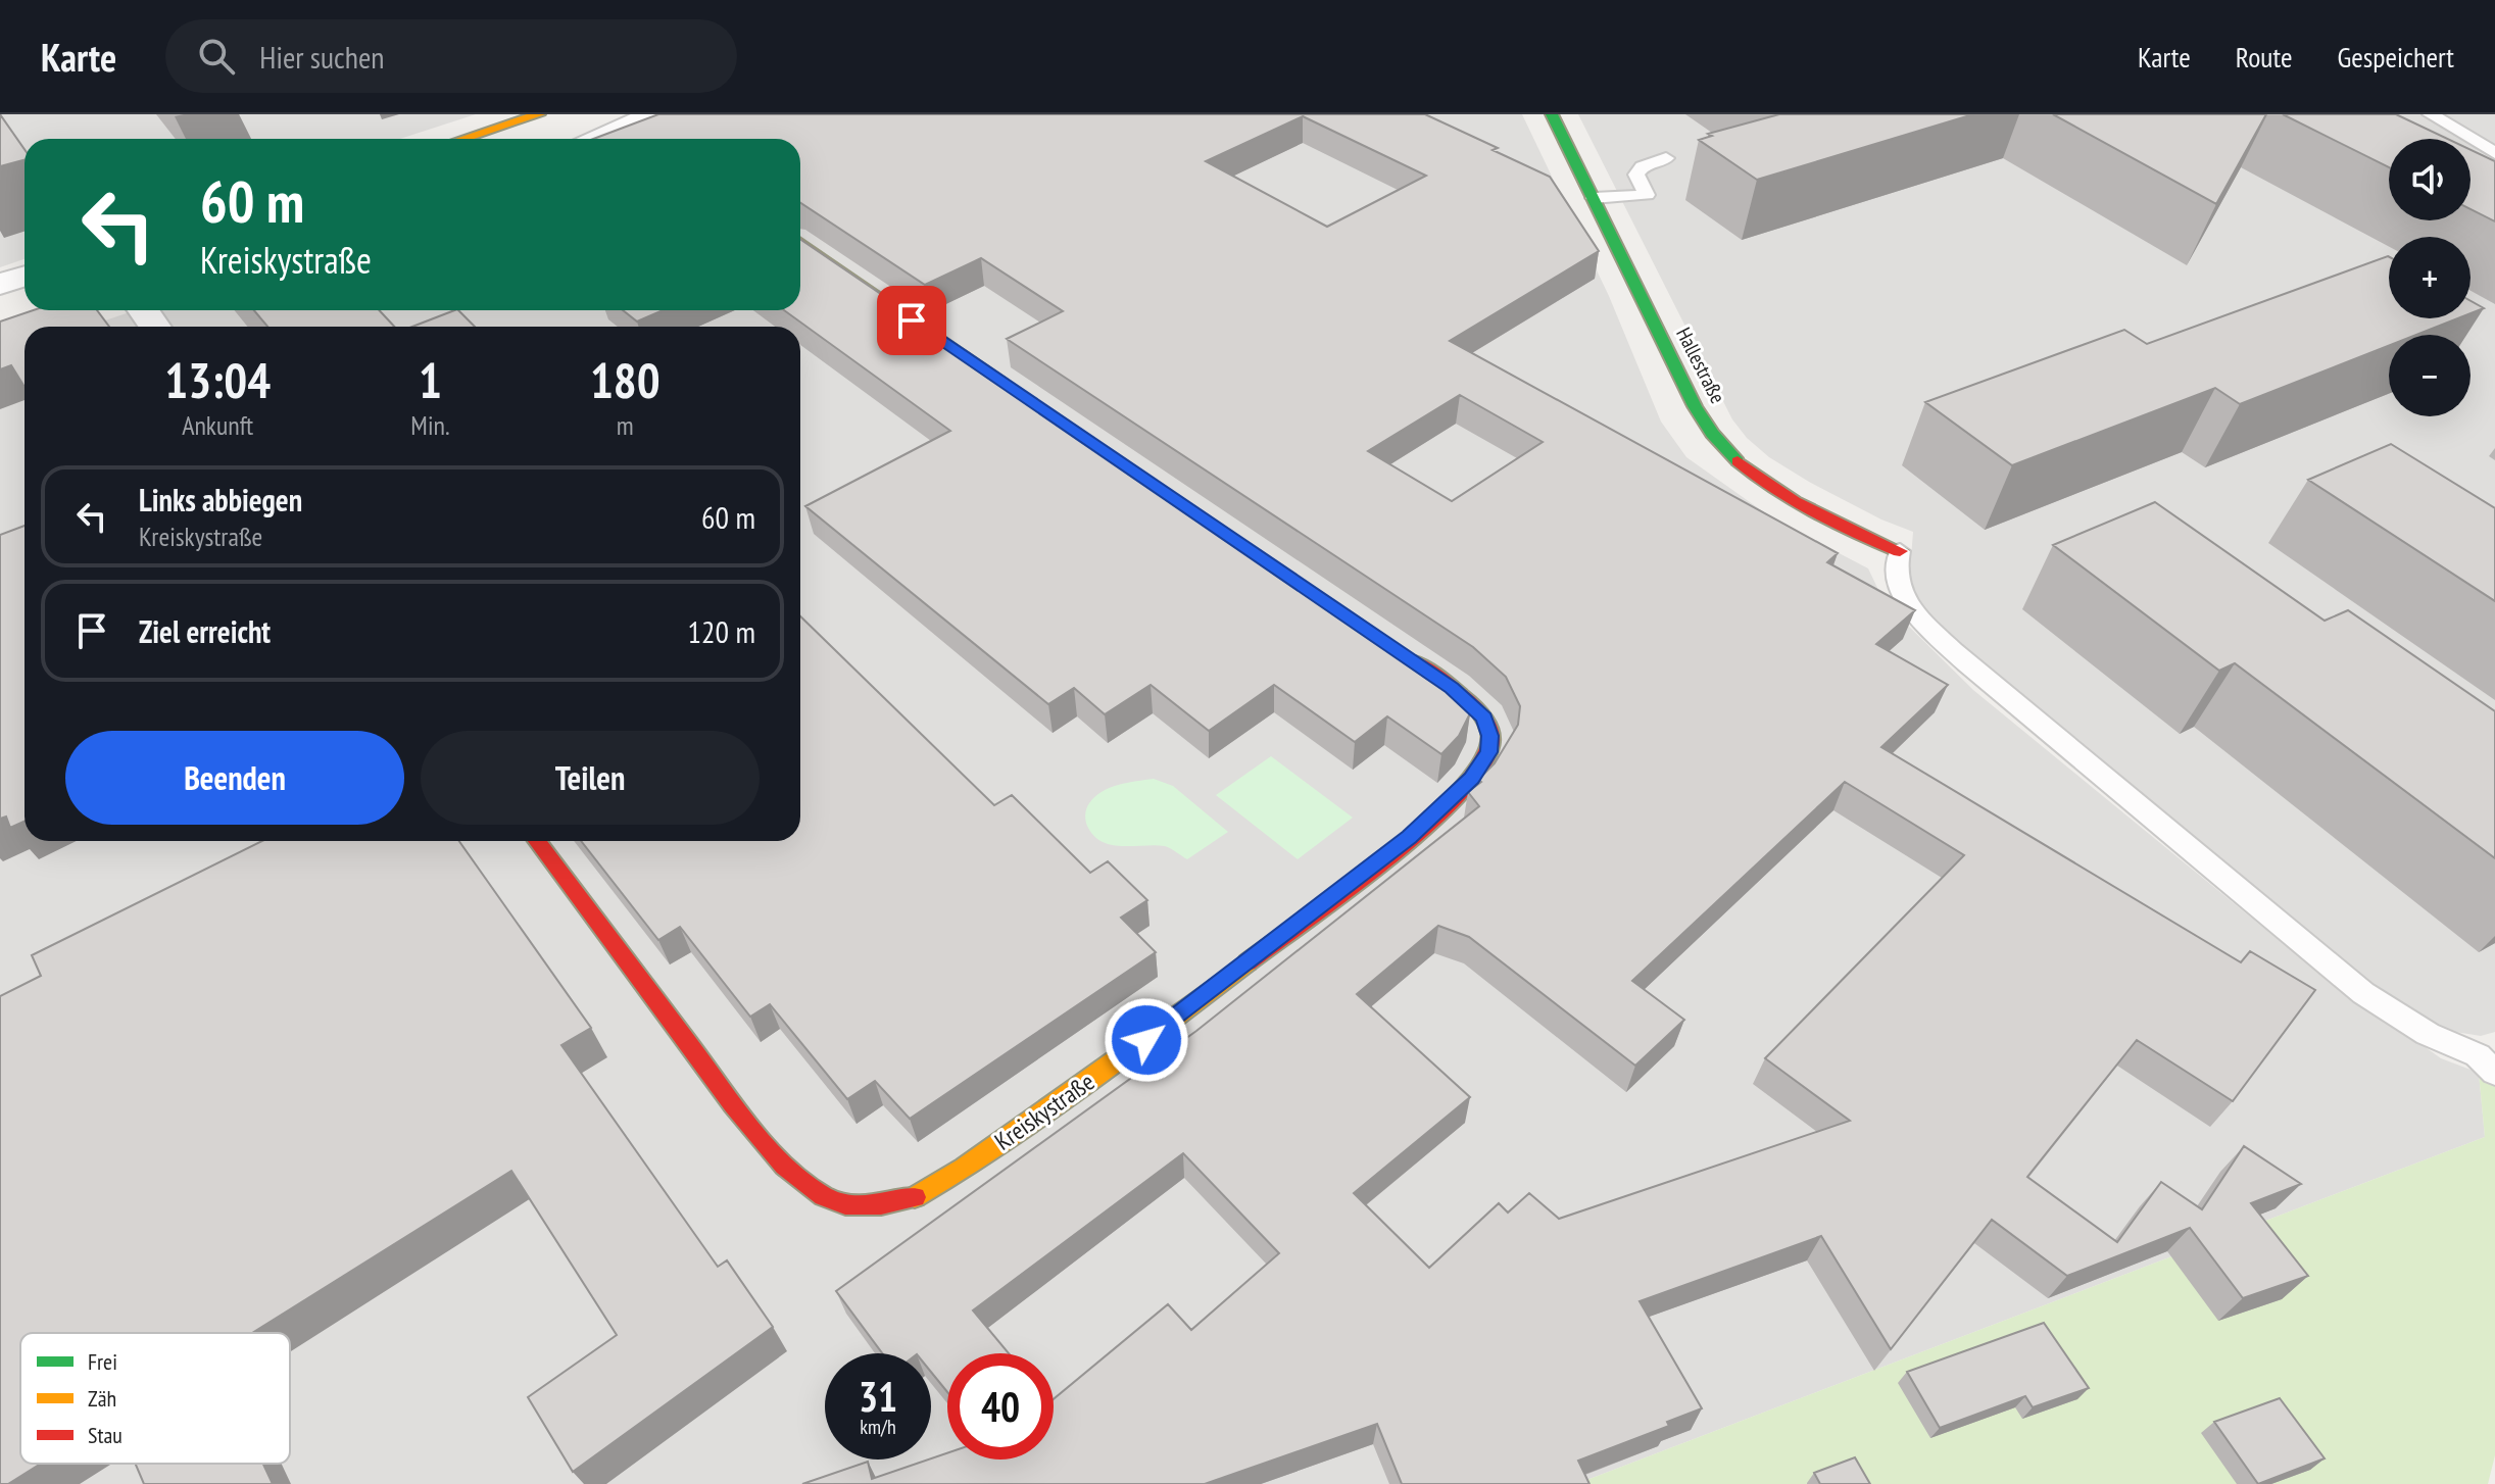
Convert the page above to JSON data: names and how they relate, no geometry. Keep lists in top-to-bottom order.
{
  "streets": {
    "street": ["Hallestraße", "Kreiskystraße"]
  },
  "legend": ["Frei", "Zäh", "Stau"],
  "page": {
    "header": "Karte",
    "search": "Hier suchen",
    "nav": ["Karte", "Route", "Gespeichert"],
    "map_buttons": ["+", "−"],
    "turn": ["60 m", "Kreiskystraße"],
    "eta": [
      "13:04",
      "Ankunft",
      "1",
      "Min.",
      "180",
      "m"
    ],
    "list": [
      {
        "name": "Links abbiegen",
        "note": "Kreiskystraße",
        "value": "60 m"
      },
      {
        "name": "Ziel erreicht",
        "value": "120 m"
      }
    ],
    "buttons": ["Beenden", "Teilen"],
    "speed": "31 km/h",
    "limit": "40"
  }
}
